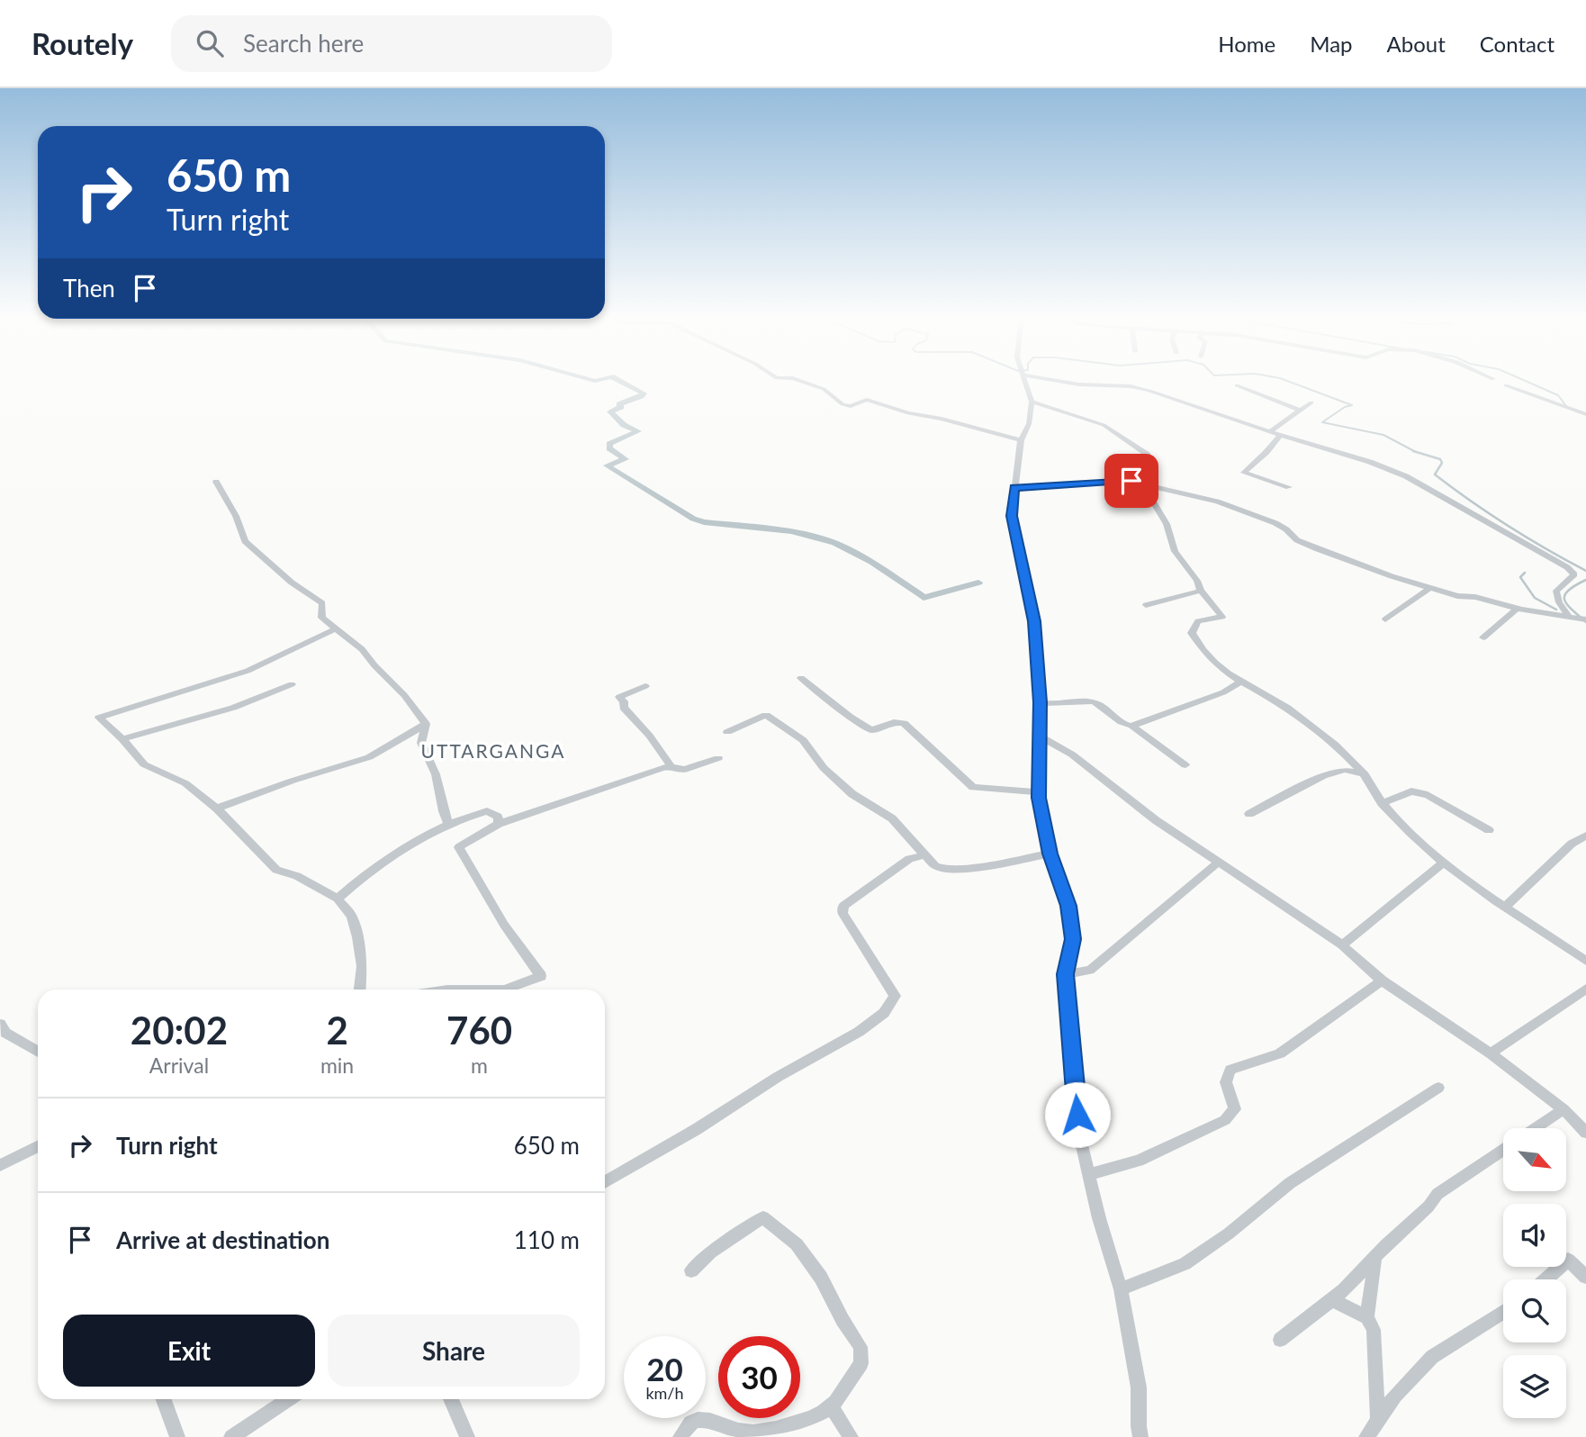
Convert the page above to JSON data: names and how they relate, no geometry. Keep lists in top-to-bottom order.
{
  "districts": ["UTTARGANGA"],
  "north": "bottom right",
  "page": {
    "header": "Routely",
    "search": "Search here",
    "nav": [
      "Home",
      "Map",
      "About",
      "Contact"
    ],
    "turn": ["650 m", "Turn right"],
    "then": "Then",
    "eta": [
      "20:02",
      "Arrival",
      "2",
      "min",
      "760",
      "m"
    ],
    "list": [
      {
        "name": "Turn right",
        "value": "650 m"
      },
      {
        "name": "Arrive at destination",
        "value": "110 m"
      }
    ],
    "buttons": ["Exit", "Share"],
    "speed": "20 km/h",
    "limit": "30"
  }
}
